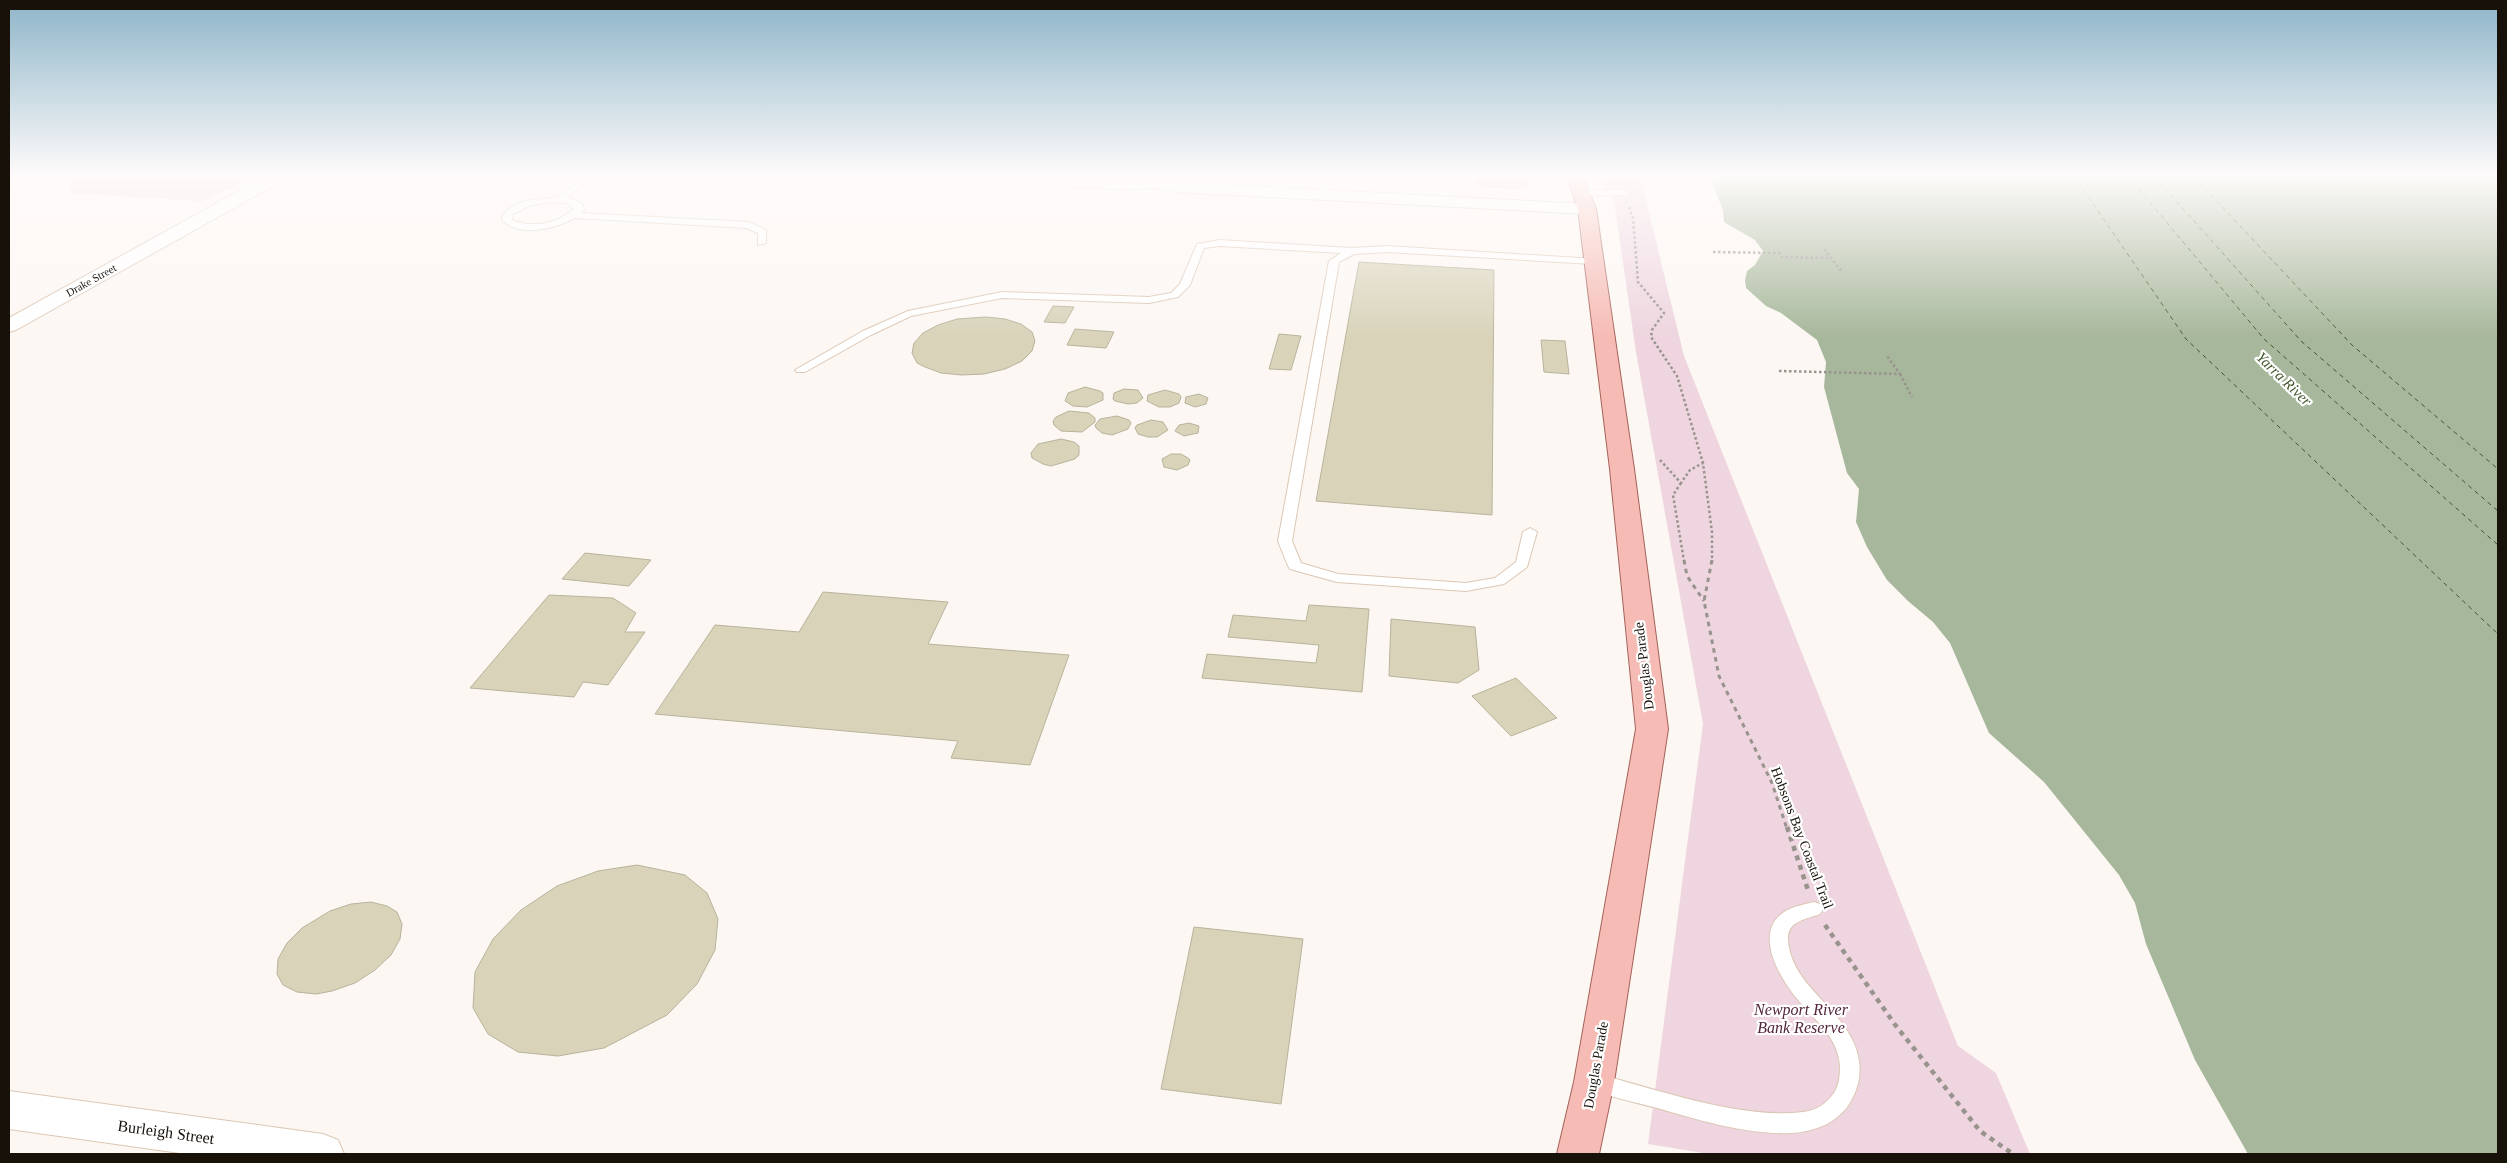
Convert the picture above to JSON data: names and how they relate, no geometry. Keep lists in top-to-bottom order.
{
  "streets": {
    "main road": ["Douglas Parade"],
    "street": ["Drake Street", "Burleigh Street"],
    "path": ["Hobsons Bay Coastal Trail"]
  },
  "water": ["Yarra River"],
  "parks": ["Newport River Bank Reserve"]
}
